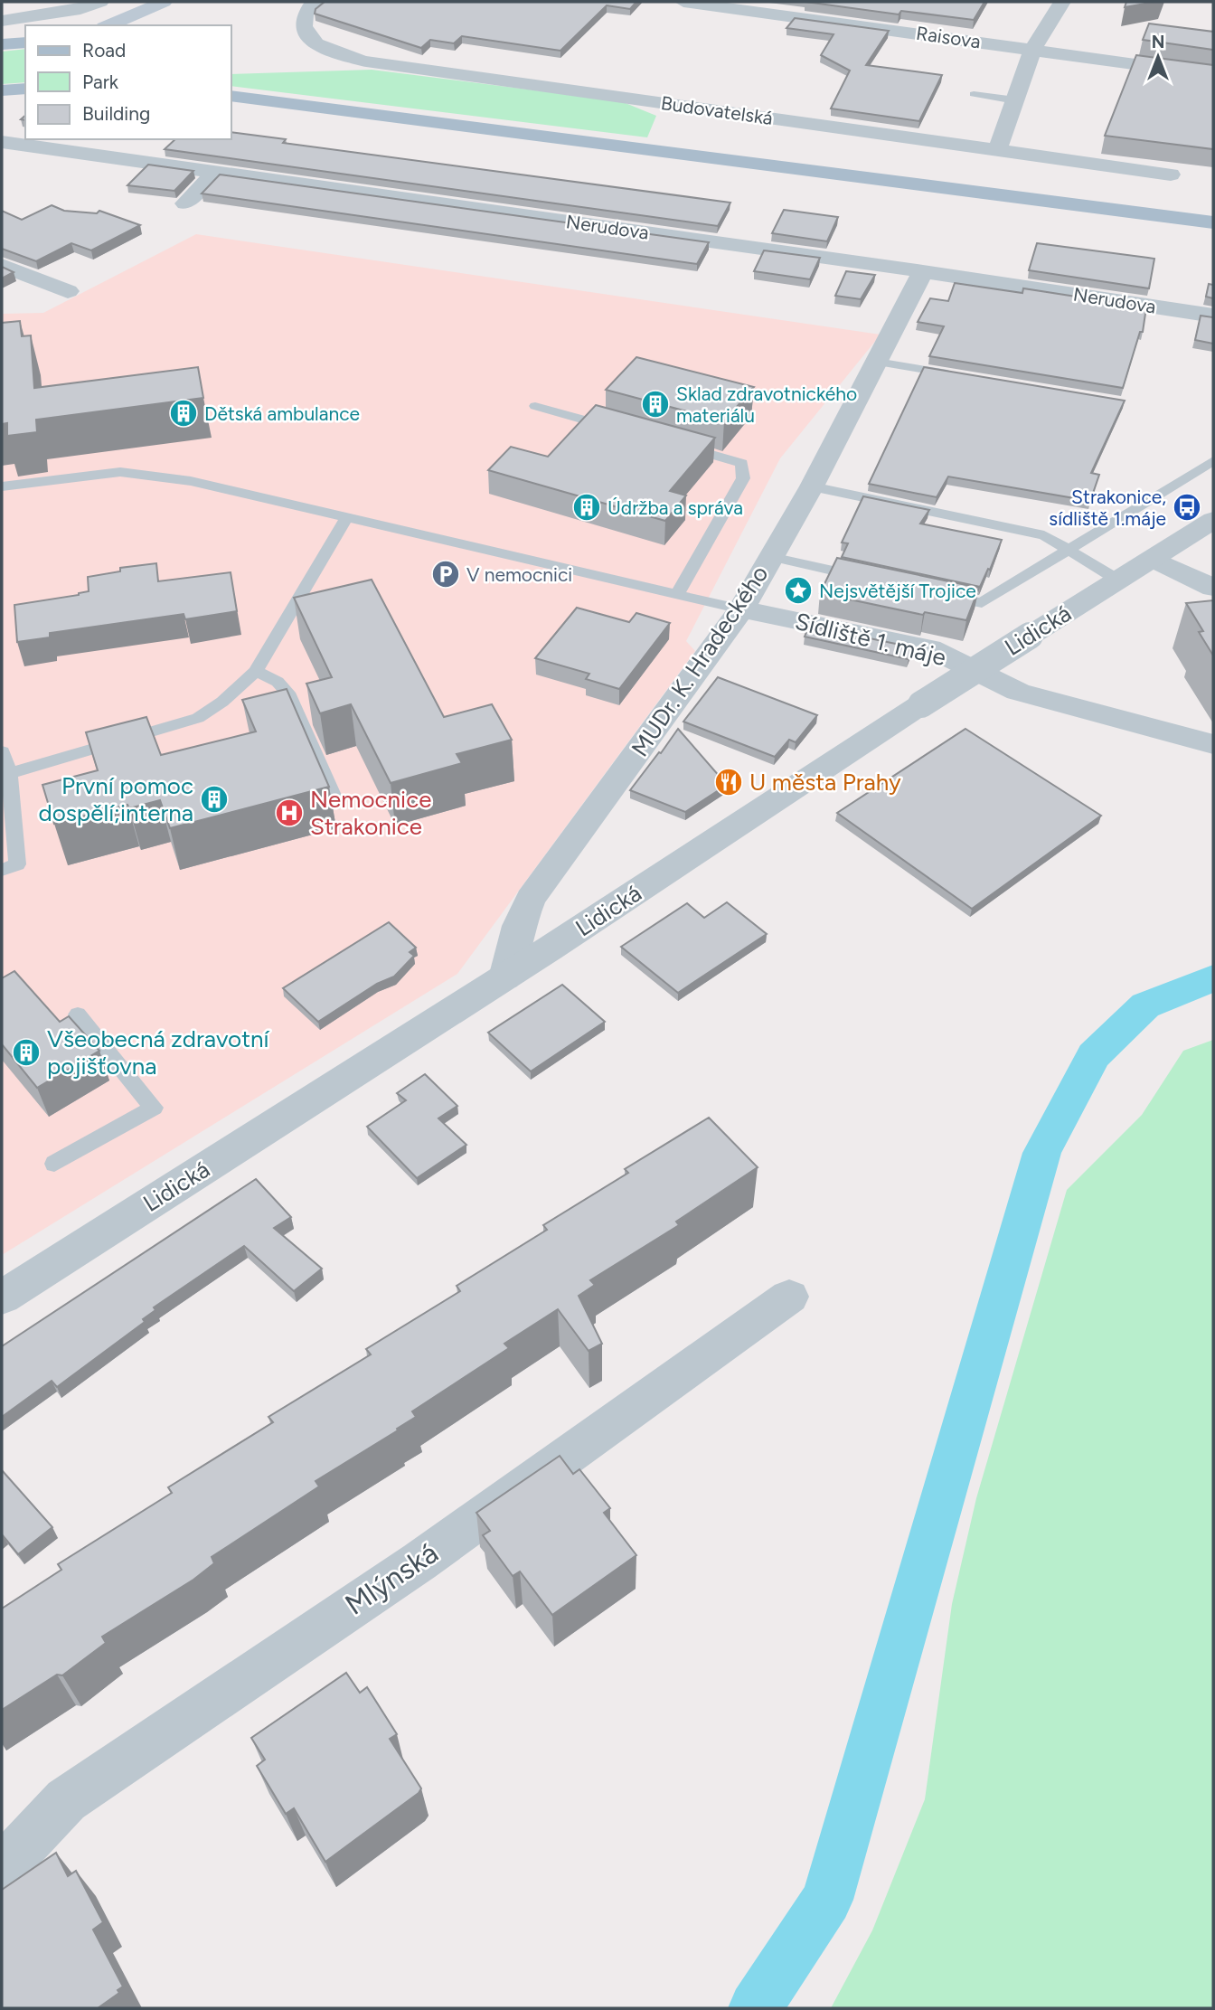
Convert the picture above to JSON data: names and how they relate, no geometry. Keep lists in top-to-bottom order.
{
  "streets": {
    "street": [
      "Raisova",
      "Budovatelská",
      "Nerudova",
      "Lidická",
      "Sídliště 1. máje",
      "MUDr. K. Hradeckého",
      "Mlýnská"
    ]
  },
  "crossings": [
    ["Nerudova", "MUDr. K. Hradeckého"],
    ["Lidická", "MUDr. K. Hradeckého"],
    ["Sídliště 1. máje", "MUDr. K. Hradeckého"]
  ],
  "places": {
    "building": [
      "Sklad zdravotnického materiálu",
      "Dětská ambulance",
      "Údržba a správa",
      "První pomoc dospělí;interna",
      "Všeobecná zdravotní pojišťovna"
    ],
    "bus stop": ["Strakonice, sídliště 1.máje"],
    "parking": ["V nemocnici"],
    "place": ["Nejsvětější Trojice"],
    "restaurant": ["U města Prahy"],
    "hospital": ["Nemocnice Strakonice"]
  },
  "legend": ["Road", "Park", "Building"],
  "north": "top"
}
